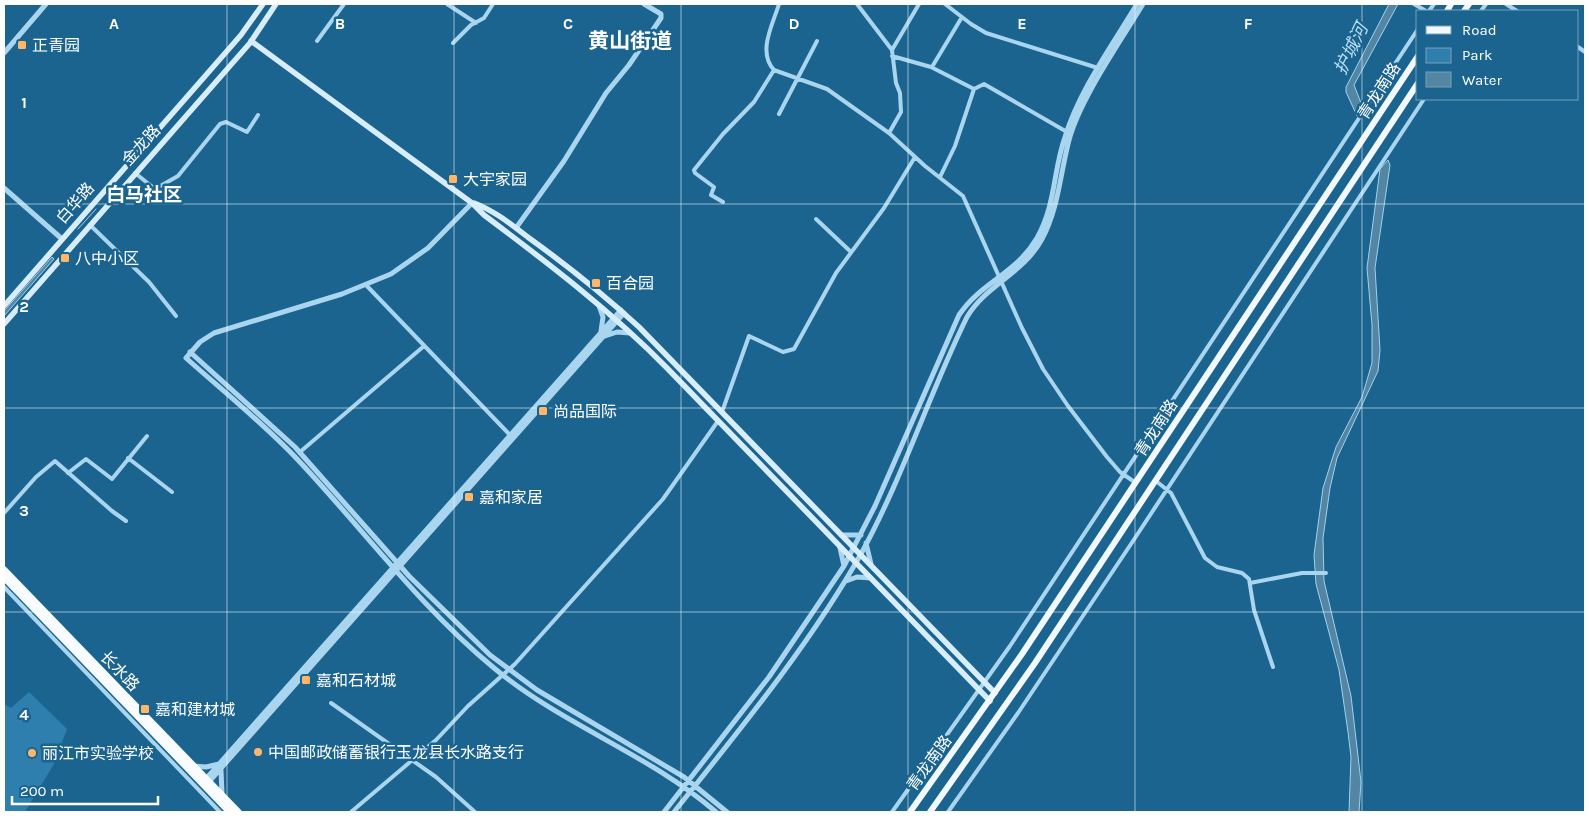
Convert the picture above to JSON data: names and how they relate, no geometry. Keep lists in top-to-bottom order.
{
  "streets": {
    "highway": ["长水路"],
    "main road": ["青龙南路", "金龙路", "白华路"]
  },
  "districts": ["黄山街道", "白马社区"],
  "water": ["护城河"],
  "places": {
    "transit": [
      "正青园",
      "大宇家园",
      "八中小区",
      "百合园",
      "尚品国际",
      "嘉和家居",
      "嘉和石材城",
      "嘉和建材城"
    ],
    "other": ["中国邮政储蓄银行玉龙县长水路支行", "丽江市实验学校"]
  },
  "legend": ["Road", "Park", "Water"],
  "scale_bar": "200 m",
  "grid": {
    "columns": [
      "A",
      "B",
      "C",
      "D",
      "E",
      "F"
    ],
    "rows": [
      "1",
      "2",
      "3",
      "4"
    ]
  }
}
